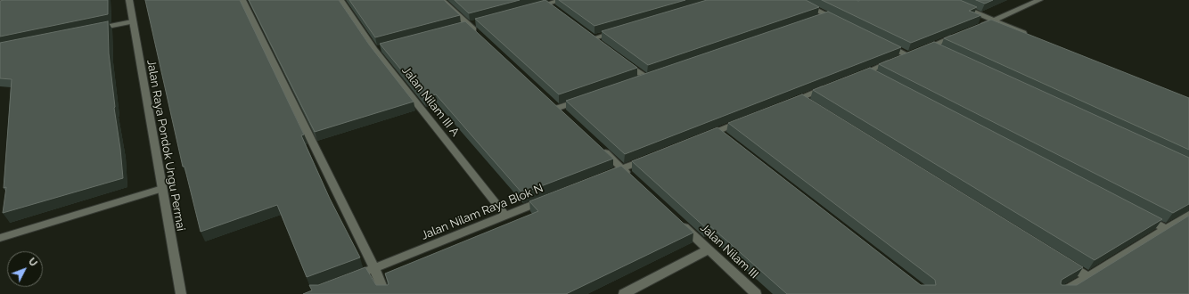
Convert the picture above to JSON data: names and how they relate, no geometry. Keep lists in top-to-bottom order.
{
  "streets": {
    "street": [
      "Jalan Nilam III A",
      "Jalan Raya Pondok Ungu Permai",
      "Jalan Nilam Raya Blok N",
      "Jalan Nilam III"
    ]
  },
  "crossings": [
    ["Jalan Nilam III A", "Jalan Nilam Raya Blok N"]
  ],
  "north": "top right"
}
